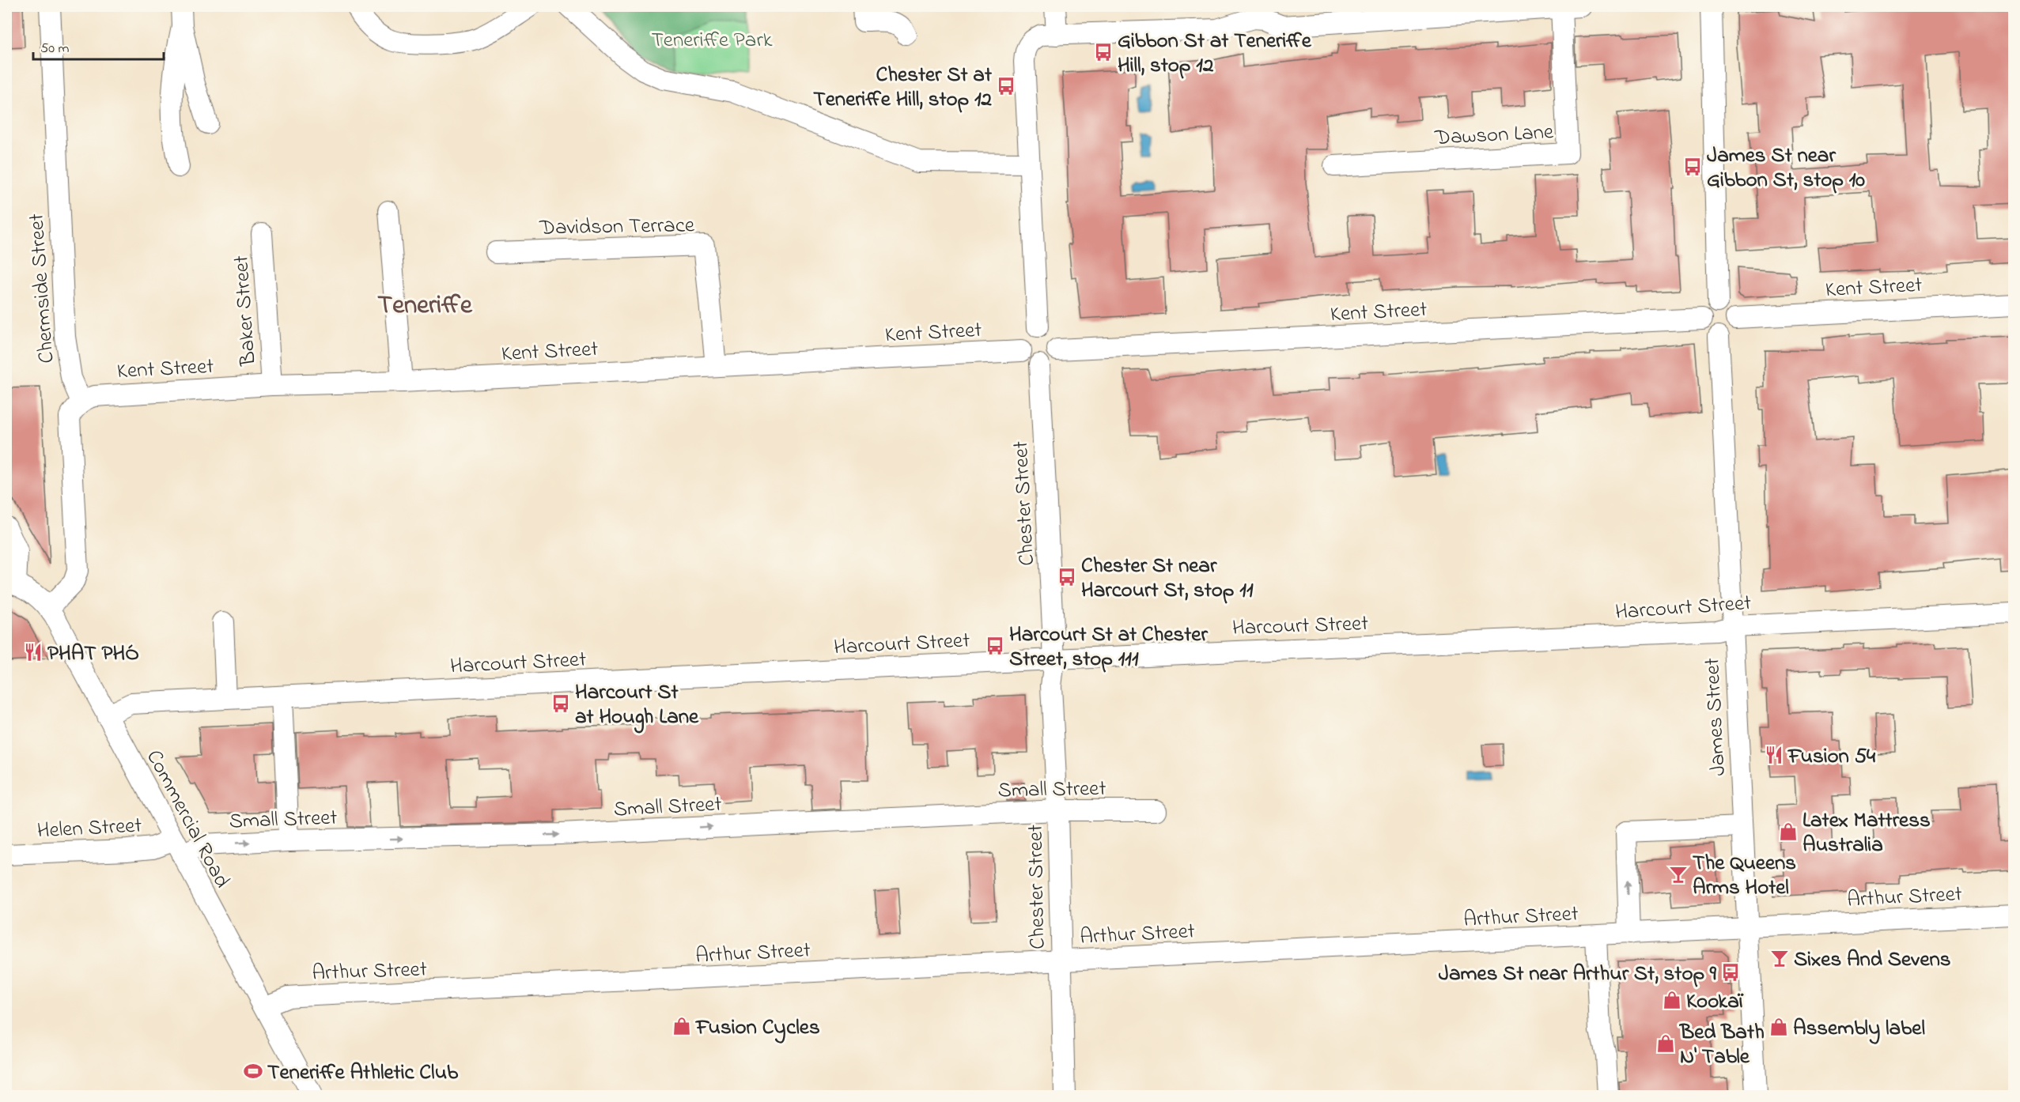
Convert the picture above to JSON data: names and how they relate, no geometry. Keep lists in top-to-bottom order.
{
  "streets": {
    "street": [
      "Dawson Lane",
      "Davidson Terrace",
      "Kent Street",
      "Chermside Street",
      "Baker Street",
      "Chester Street",
      "Harcourt Street",
      "James Street",
      "Small Street",
      "Commercial Road",
      "Helen Street",
      "Arthur Street"
    ]
  },
  "crossings": [
    ["Davidson Terrace", "Kent Street"],
    ["Kent Street", "Chermside Street"],
    ["Kent Street", "Baker Street"],
    ["Kent Street", "Chester Street"],
    ["Kent Street", "James Street"],
    ["Chester Street", "Harcourt Street"],
    ["Chester Street", "Small Street"],
    ["Chester Street", "Arthur Street"],
    ["Harcourt Street", "James Street"],
    ["Harcourt Street", "Commercial Road"],
    ["James Street", "Arthur Street"],
    ["Small Street", "Commercial Road"],
    ["Small Street", "Helen Street"],
    ["Commercial Road", "Helen Street"],
    ["Commercial Road", "Arthur Street"]
  ],
  "one_way": ["Small Street"],
  "districts": ["Teneriffe"],
  "parks": ["Teneriffe Park"],
  "places": {
    "bus stop": [
      "Gibbon St at Teneriffe Hill, stop 12",
      "Chester St at Teneriffe Hill, stop 12",
      "James St near Gibbon St, stop 10",
      "Chester St near Harcourt St, stop 11",
      "Harcourt St at Chester Street, stop 111",
      "Harcourt St at Hough Lane",
      "James St near Arthur St, stop 9"
    ],
    "restaurant": ["PHAT PHÓ", "Fusion 54"],
    "shop": [
      "Latex Mattress Australia",
      "Kookaï",
      "Fusion Cycles",
      "Assembly label",
      "Bed Bath N' Table"
    ],
    "bar": ["The Queens Arms Hotel", "Sixes And Sevens"],
    "sports": ["Teneriffe Athletic Club"]
  },
  "scale_bar": "50 m"
}
